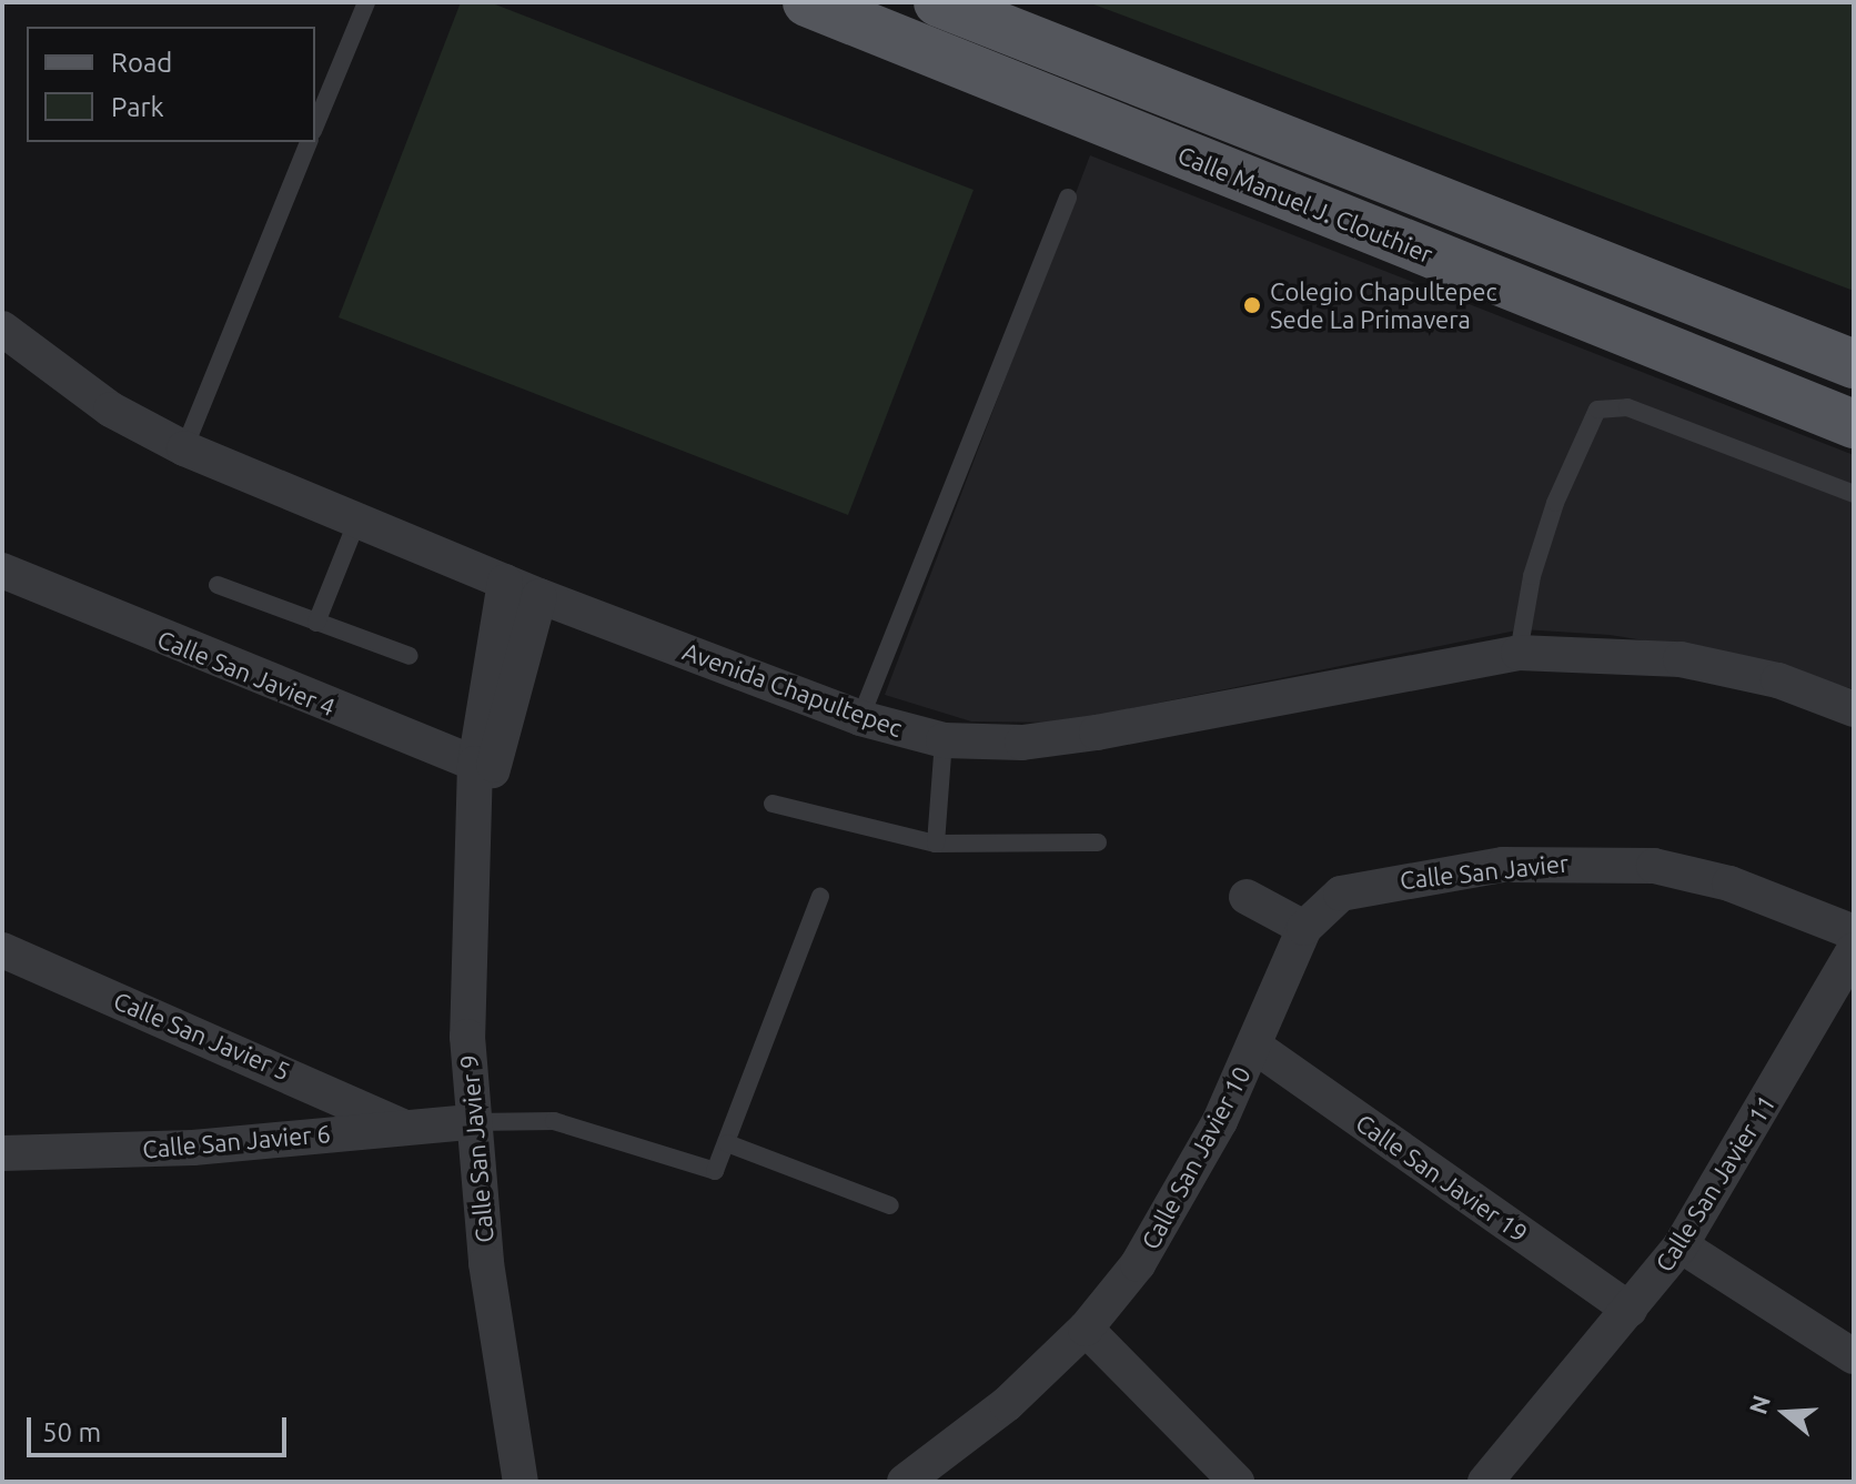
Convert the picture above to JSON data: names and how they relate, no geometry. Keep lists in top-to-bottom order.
{
  "streets": {
    "main road": ["Calle Manuel J. Clouthier"],
    "street": [
      "Calle San Javier 4",
      "Avenida Chapultepec",
      "Calle San Javier",
      "Calle San Javier 5",
      "Calle San Javier 6",
      "Calle San Javier 9",
      "Calle San Javier 10",
      "Calle San Javier 19",
      "Calle San Javier 11"
    ]
  },
  "crossings": [
    ["Calle San Javier 4", "Calle San Javier 9"],
    ["Avenida Chapultepec", "Calle San Javier 9"],
    ["Calle San Javier", "Calle San Javier 10"],
    ["Calle San Javier 5", "Calle San Javier 6"],
    ["Calle San Javier 6", "Calle San Javier 9"],
    ["Calle San Javier 10", "Calle San Javier 19"],
    ["Calle San Javier 19", "Calle San Javier 11"]
  ],
  "places": ["Colegio Chapultepec Sede La Primavera"],
  "legend": ["Road", "Park"],
  "scale_bar": "50 m",
  "north": "left"
}
